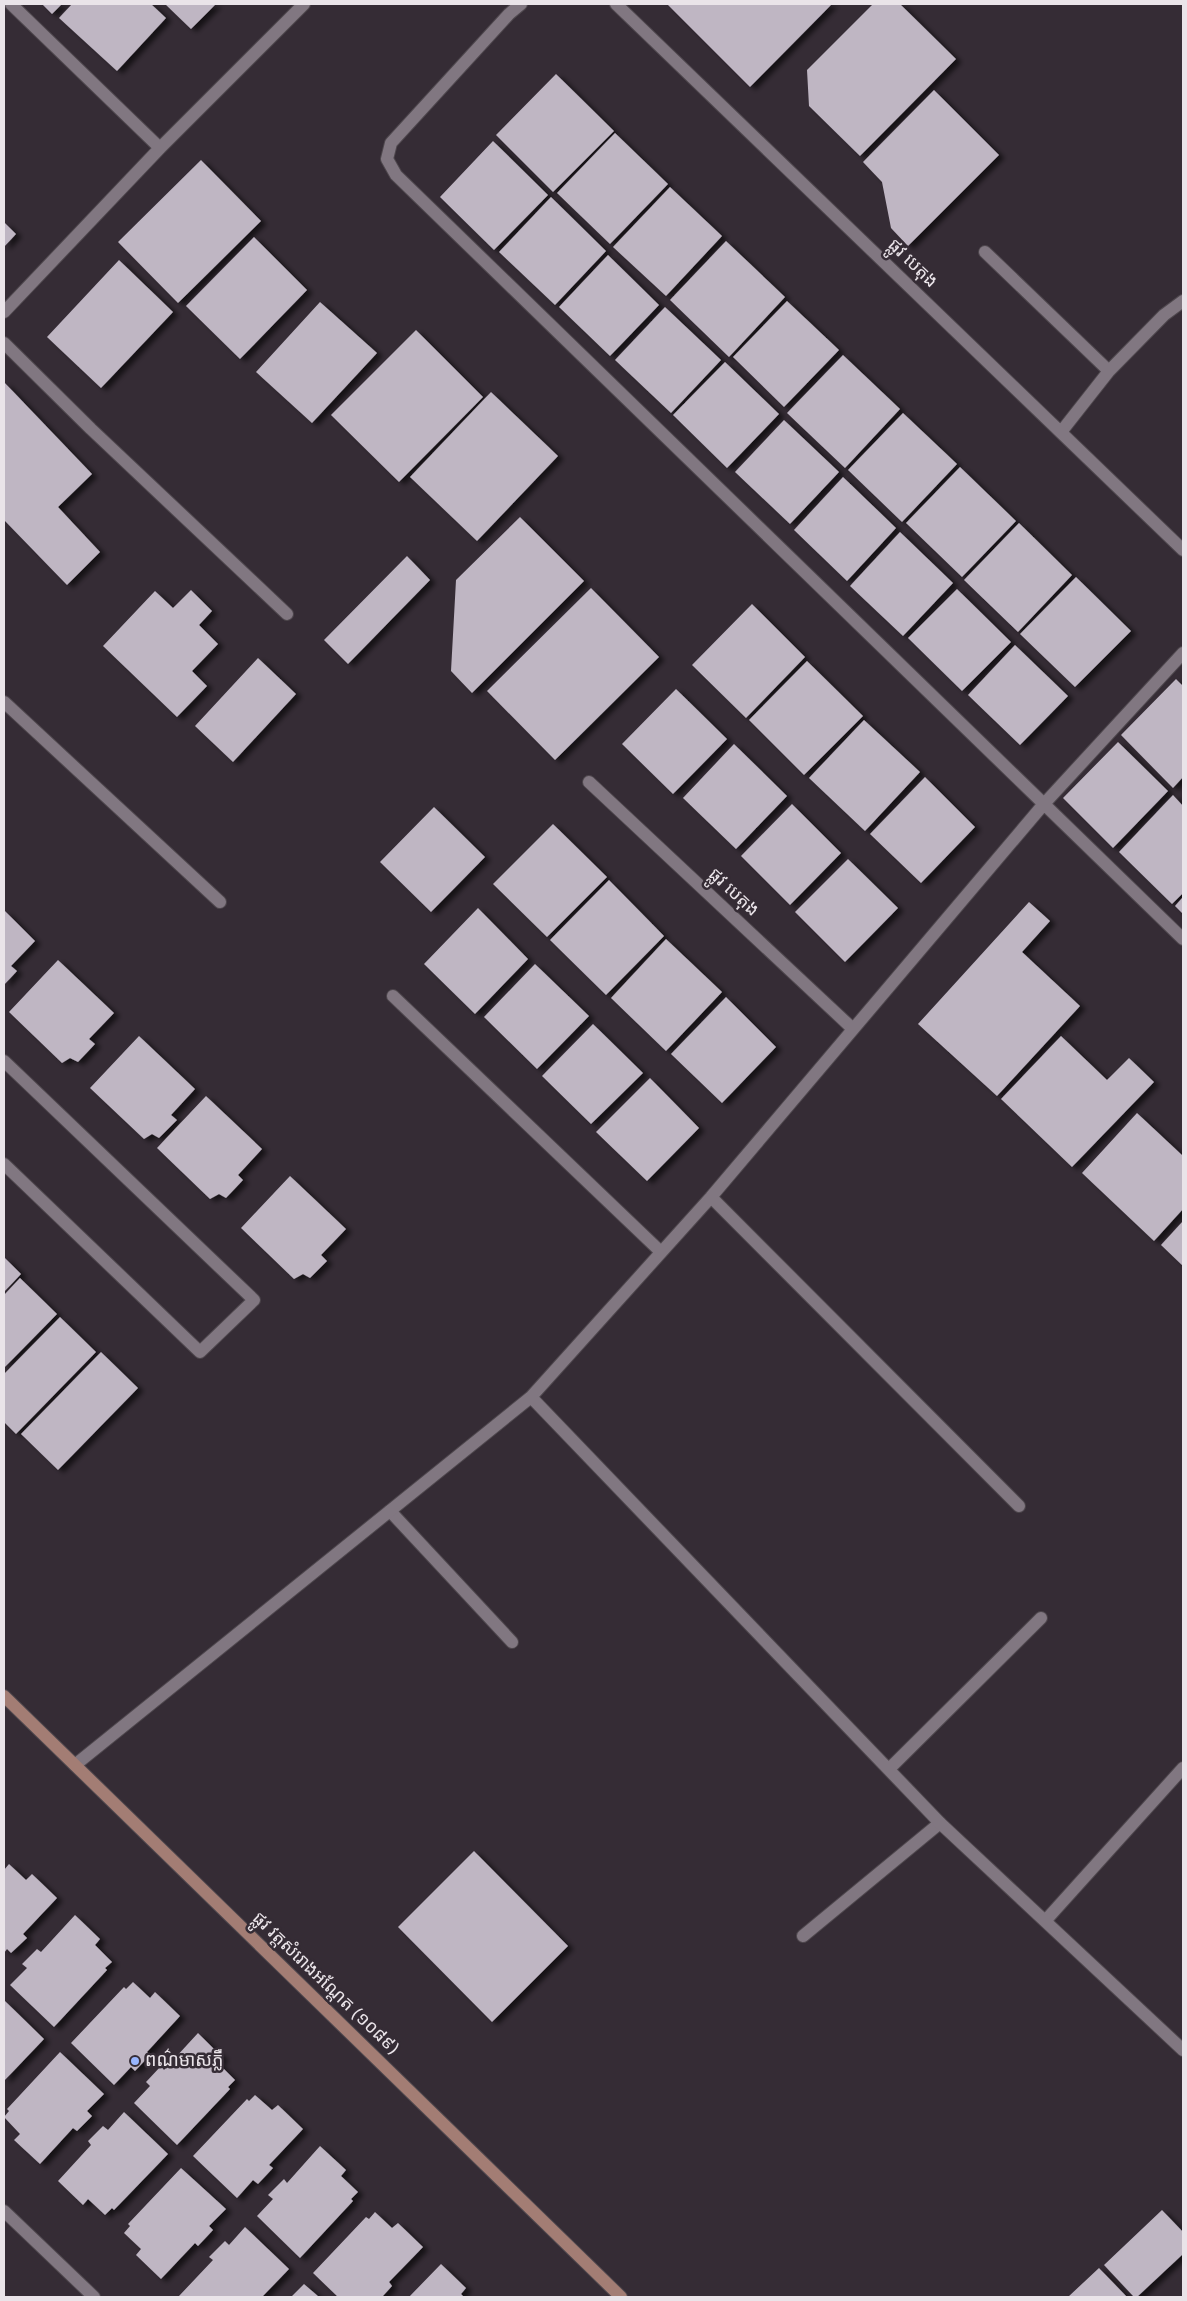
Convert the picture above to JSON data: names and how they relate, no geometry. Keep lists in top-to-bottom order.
{
  "streets": {
    "main road": ["ផ្លូវ វត្តសំរោងអណ្ដែត (១០៨៩)"],
    "street": ["ផ្លូវ បេតុង"]
  },
  "places": ["ពណ៌មាសភ្លឺ"]
}
